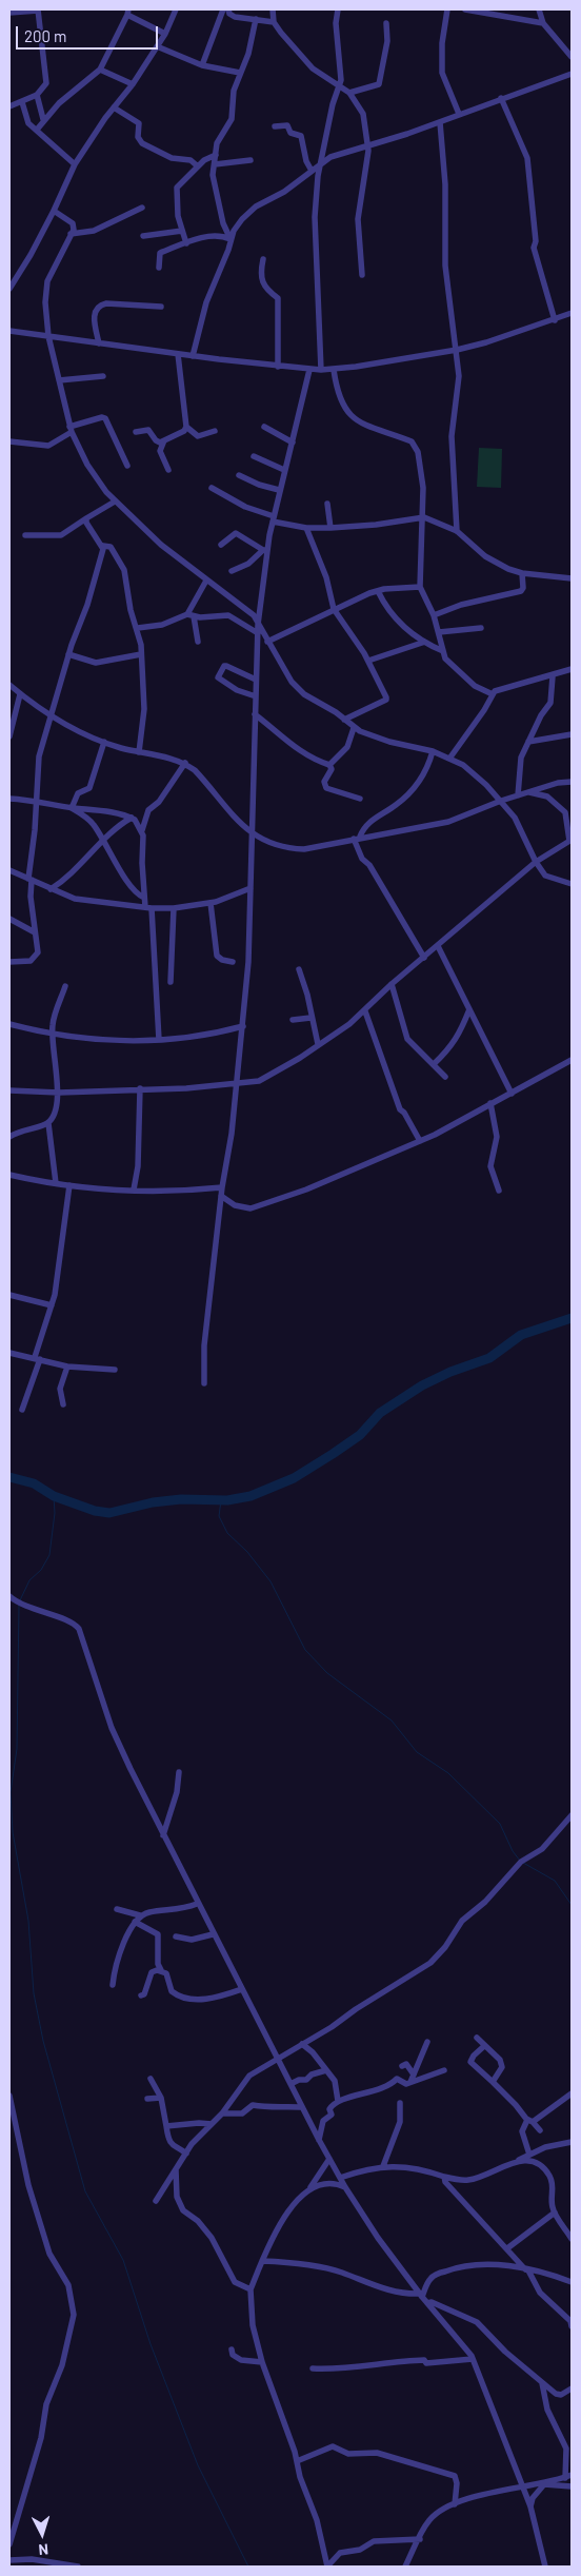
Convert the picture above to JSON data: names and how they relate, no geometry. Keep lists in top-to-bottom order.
{
  "scale_bar": "200 m",
  "north": "bottom"
}
